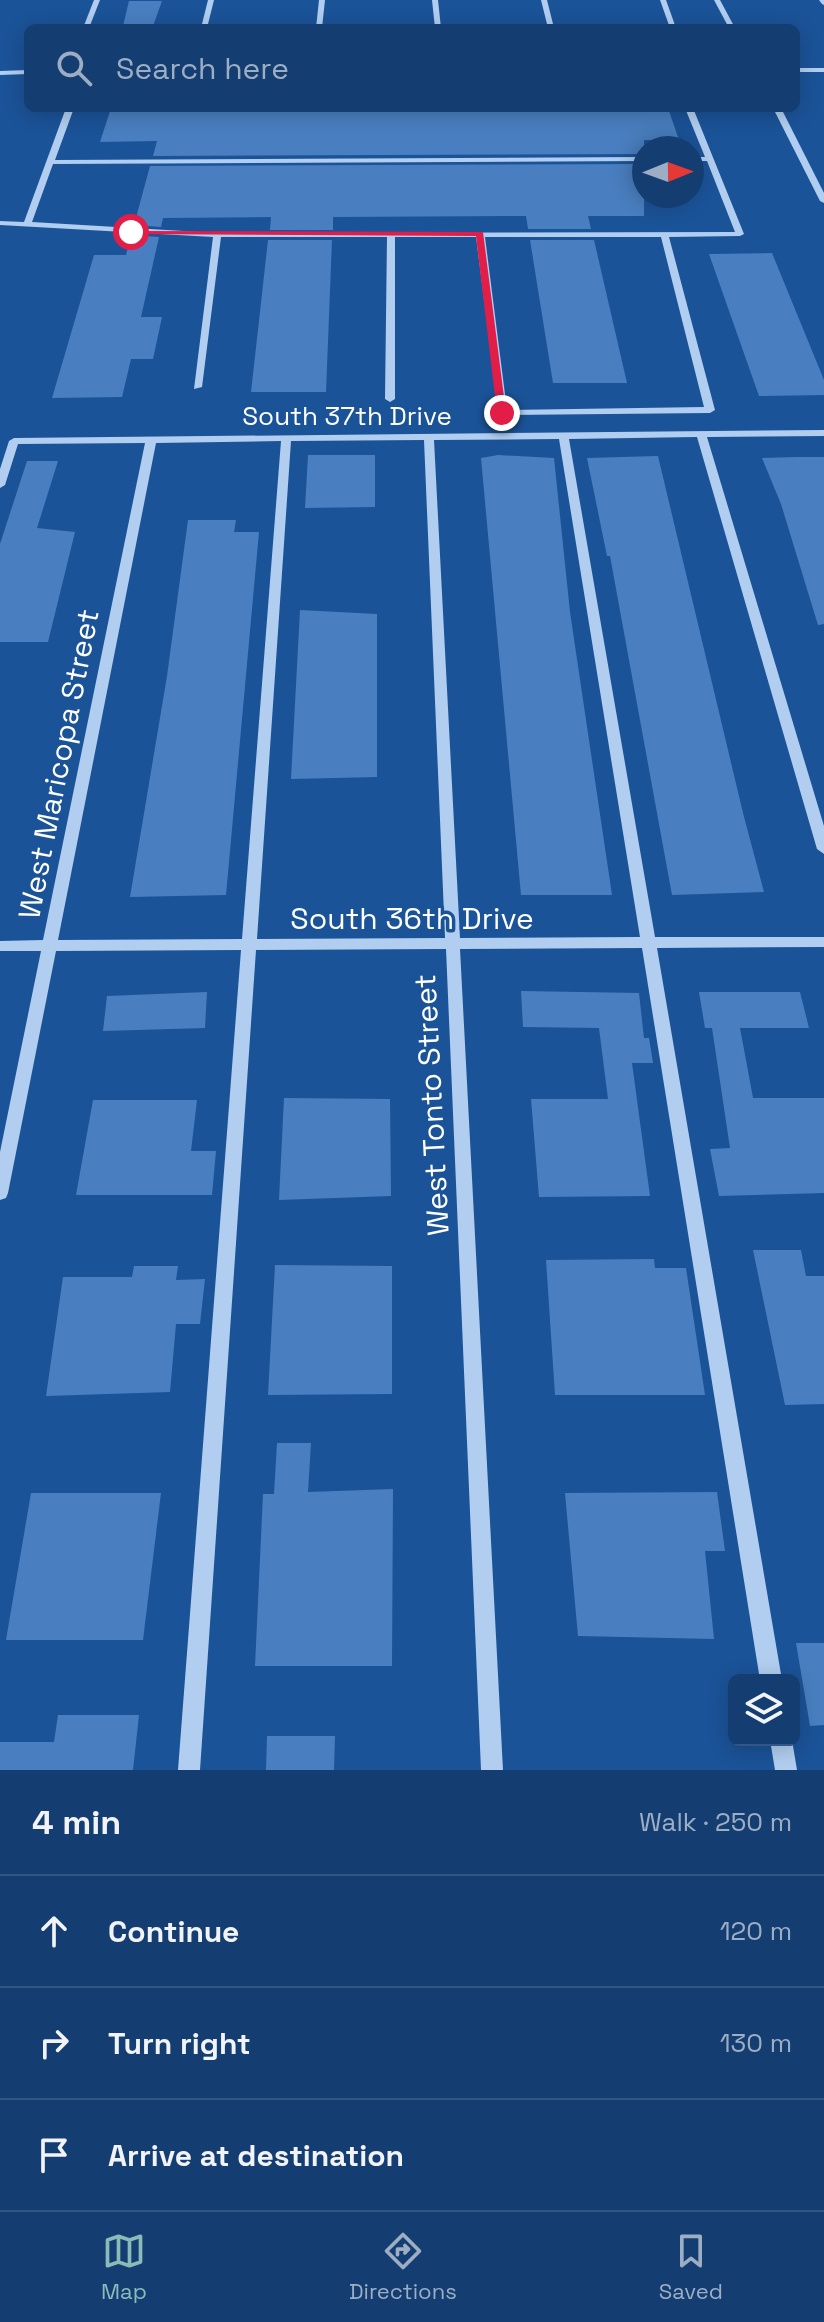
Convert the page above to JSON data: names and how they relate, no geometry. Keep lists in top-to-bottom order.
{
  "streets": {
    "street": [
      "South 37th Drive",
      "West Maricopa Street",
      "South 36th Drive",
      "West Tonto Street"
    ]
  },
  "crossings": [
    ["South 37th Drive", "West Maricopa Street"],
    ["South 37th Drive", "West Tonto Street"],
    ["West Maricopa Street", "South 36th Drive"],
    ["South 36th Drive", "West Tonto Street"]
  ],
  "north": "right",
  "page": {
    "search": "Search here",
    "heading": ["4 min", "Walk · 250 m"],
    "list": [
      ["Continue", "120 m"],
      ["Turn right", "130 m"],
      "Arrive at destination"
    ],
    "nav": ["Map", "Directions", "Saved"]
  }
}
